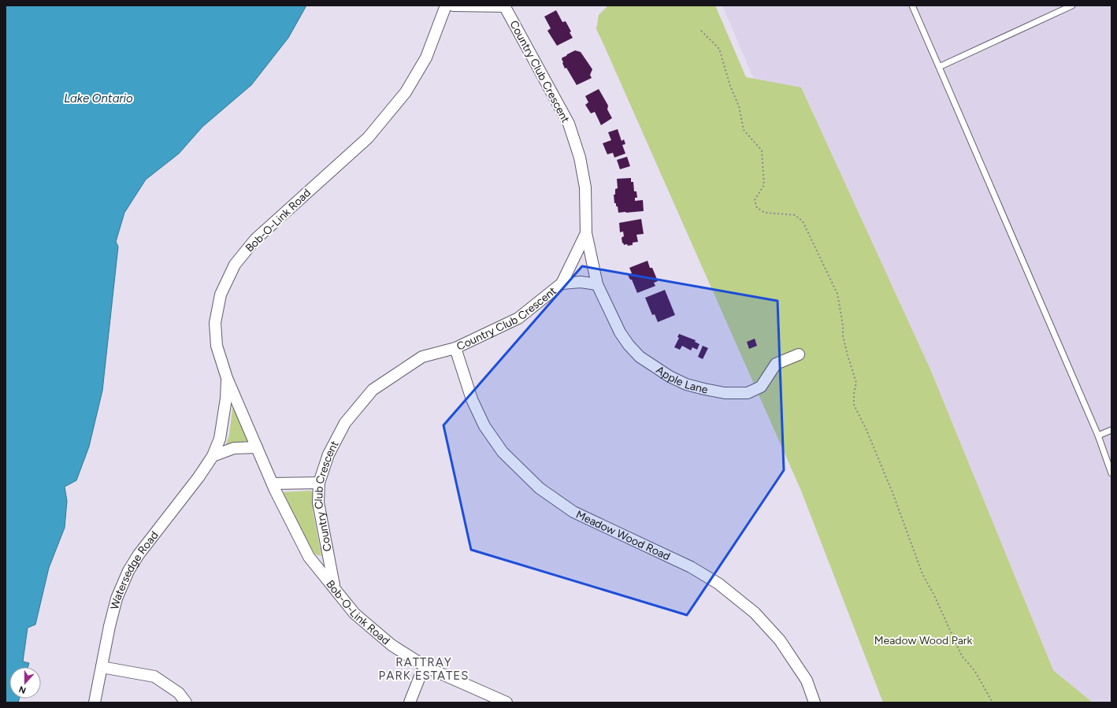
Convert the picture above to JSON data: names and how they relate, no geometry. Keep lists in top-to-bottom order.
{
  "streets": {
    "street": [
      "Country Club Crescent",
      "Bob-O-Link Road",
      "Apple Lane",
      "Meadow Wood Road",
      "Watersedge Road"
    ]
  },
  "crossings": [
    ["Country Club Crescent", "Bob-O-Link Road"],
    ["Country Club Crescent", "Apple Lane"],
    ["Country Club Crescent", "Meadow Wood Road"],
    ["Bob-O-Link Road", "Watersedge Road"]
  ],
  "districts": ["RATTRAY PARK ESTATES"],
  "water": ["Lake Ontario"],
  "parks": ["Meadow Wood Park"],
  "north": "bottom"
}
